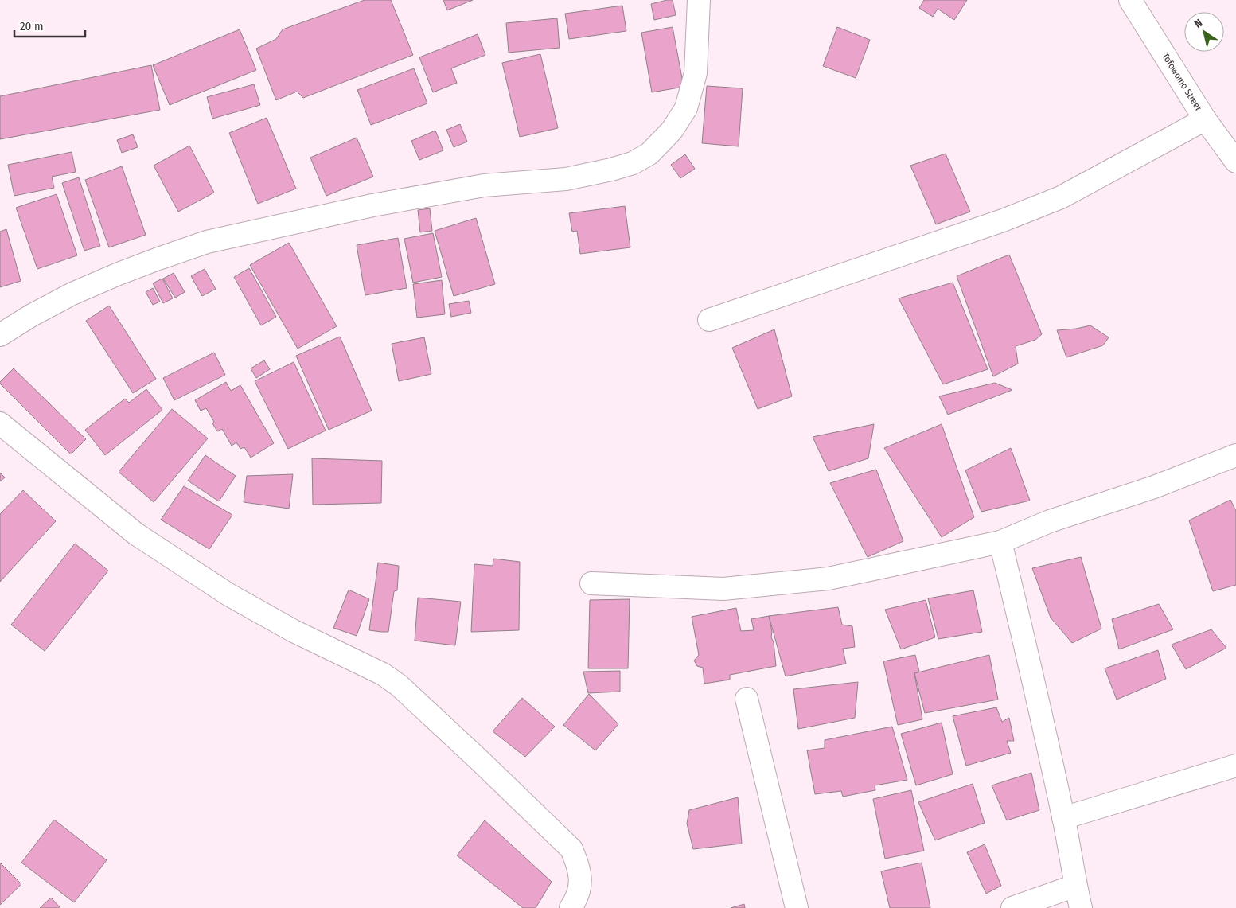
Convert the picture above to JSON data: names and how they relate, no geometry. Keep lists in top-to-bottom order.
{
  "streets": {
    "street": ["Tofowomo Street"]
  },
  "scale_bar": "20 m",
  "north": "top left"
}
